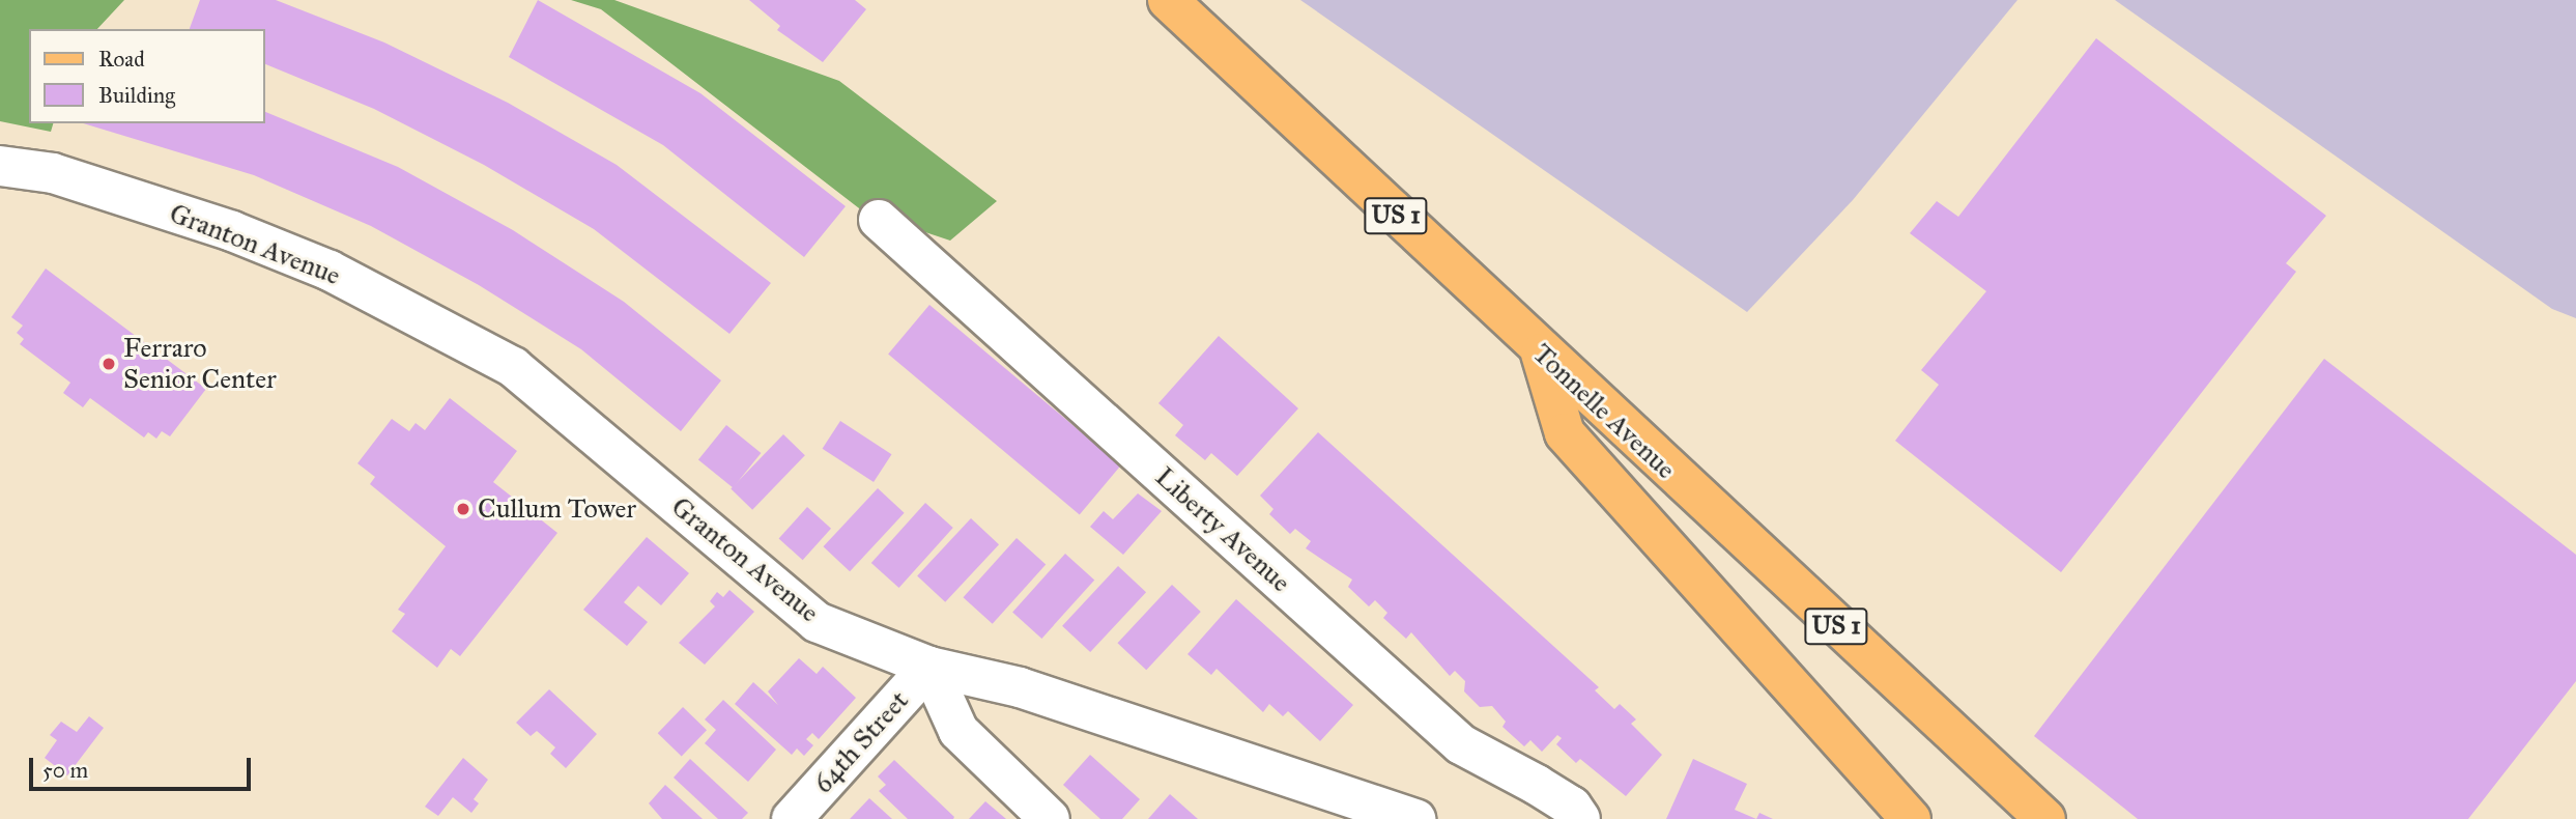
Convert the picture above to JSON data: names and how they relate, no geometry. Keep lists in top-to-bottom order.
{
  "streets": {
    "main road": ["US 1", "Tonnelle Avenue"],
    "street": ["Granton Avenue", "Liberty Avenue", "64th Street"]
  },
  "crossings": [
    ["Granton Avenue", "64th Street"]
  ],
  "places": ["Ferraro Senior Center", "Cullum Tower"],
  "legend": ["Road", "Building"],
  "scale_bar": "50 m"
}
